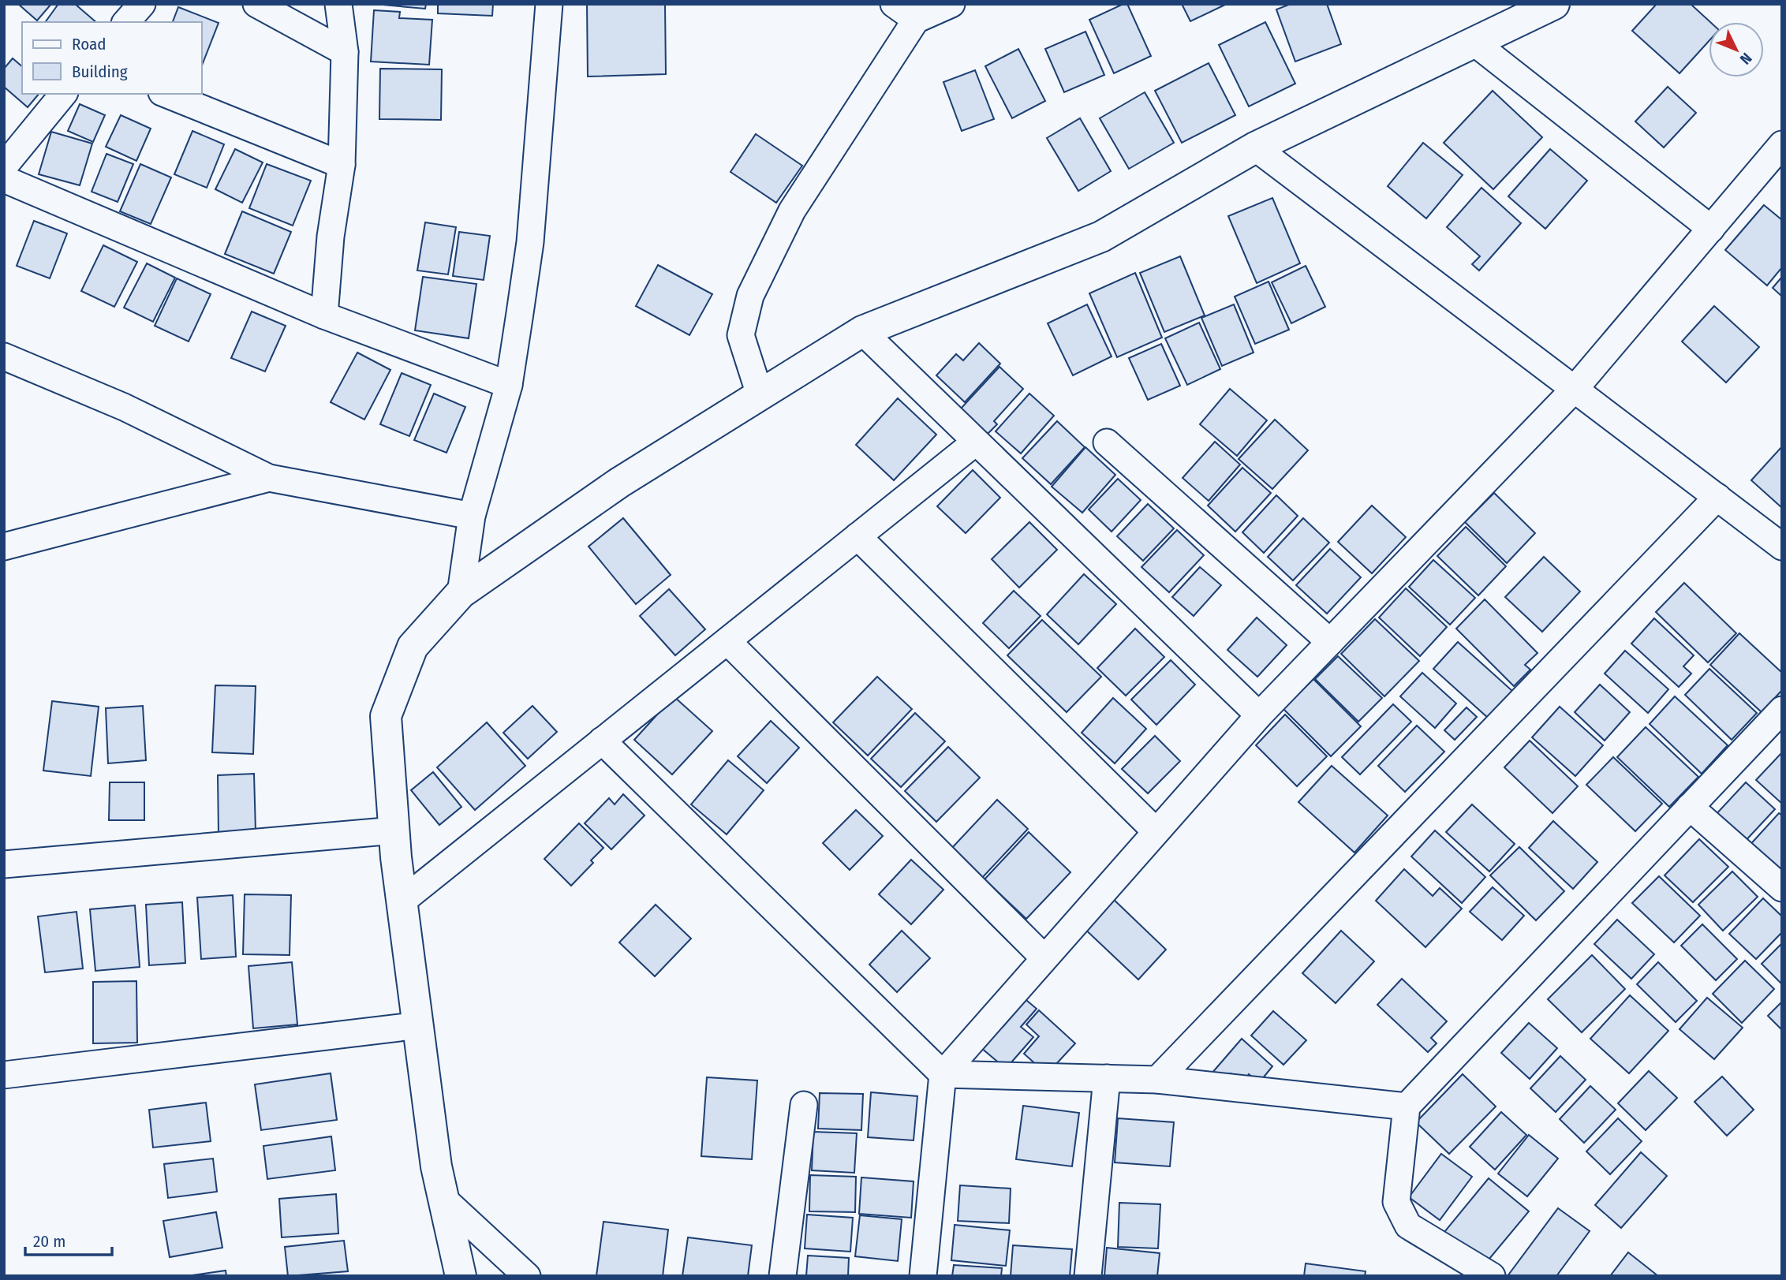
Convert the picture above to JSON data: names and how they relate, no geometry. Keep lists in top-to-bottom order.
{
  "legend": ["Road", "Building"],
  "scale_bar": "20 m",
  "north": "bottom right"
}
